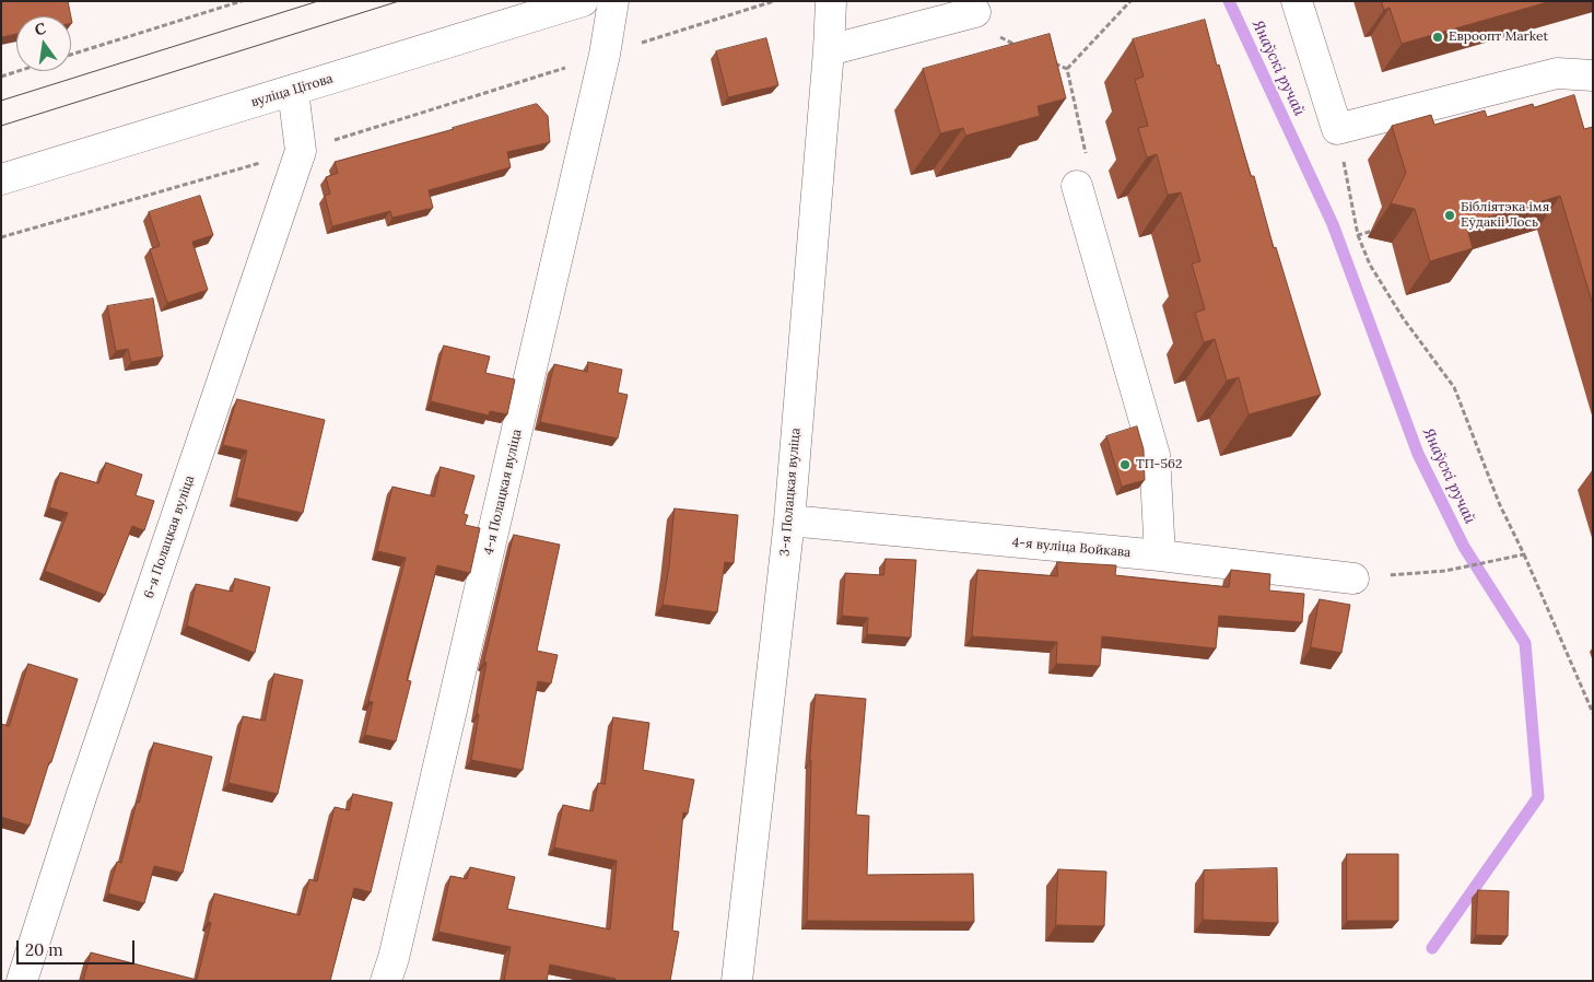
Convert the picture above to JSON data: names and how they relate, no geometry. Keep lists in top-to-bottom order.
{
  "streets": {
    "street": [
      "вуліца Цітова",
      "4-я Полацкая вуліца",
      "3-я Полацкая вуліца",
      "6-я Полацкая вуліца",
      "4-я вуліца Войкава"
    ]
  },
  "crossings": [
    ["вуліца Цітова", "6-я Полацкая вуліца"],
    ["3-я Полацкая вуліца", "4-я вуліца Войкава"]
  ],
  "water": ["Янаўскі ручай"],
  "places": ["Евроопт Market", "Бібліятэка імя Еўдакіі Лось", "ТП-562"],
  "scale_bar": "20 m",
  "north": "top"
}
